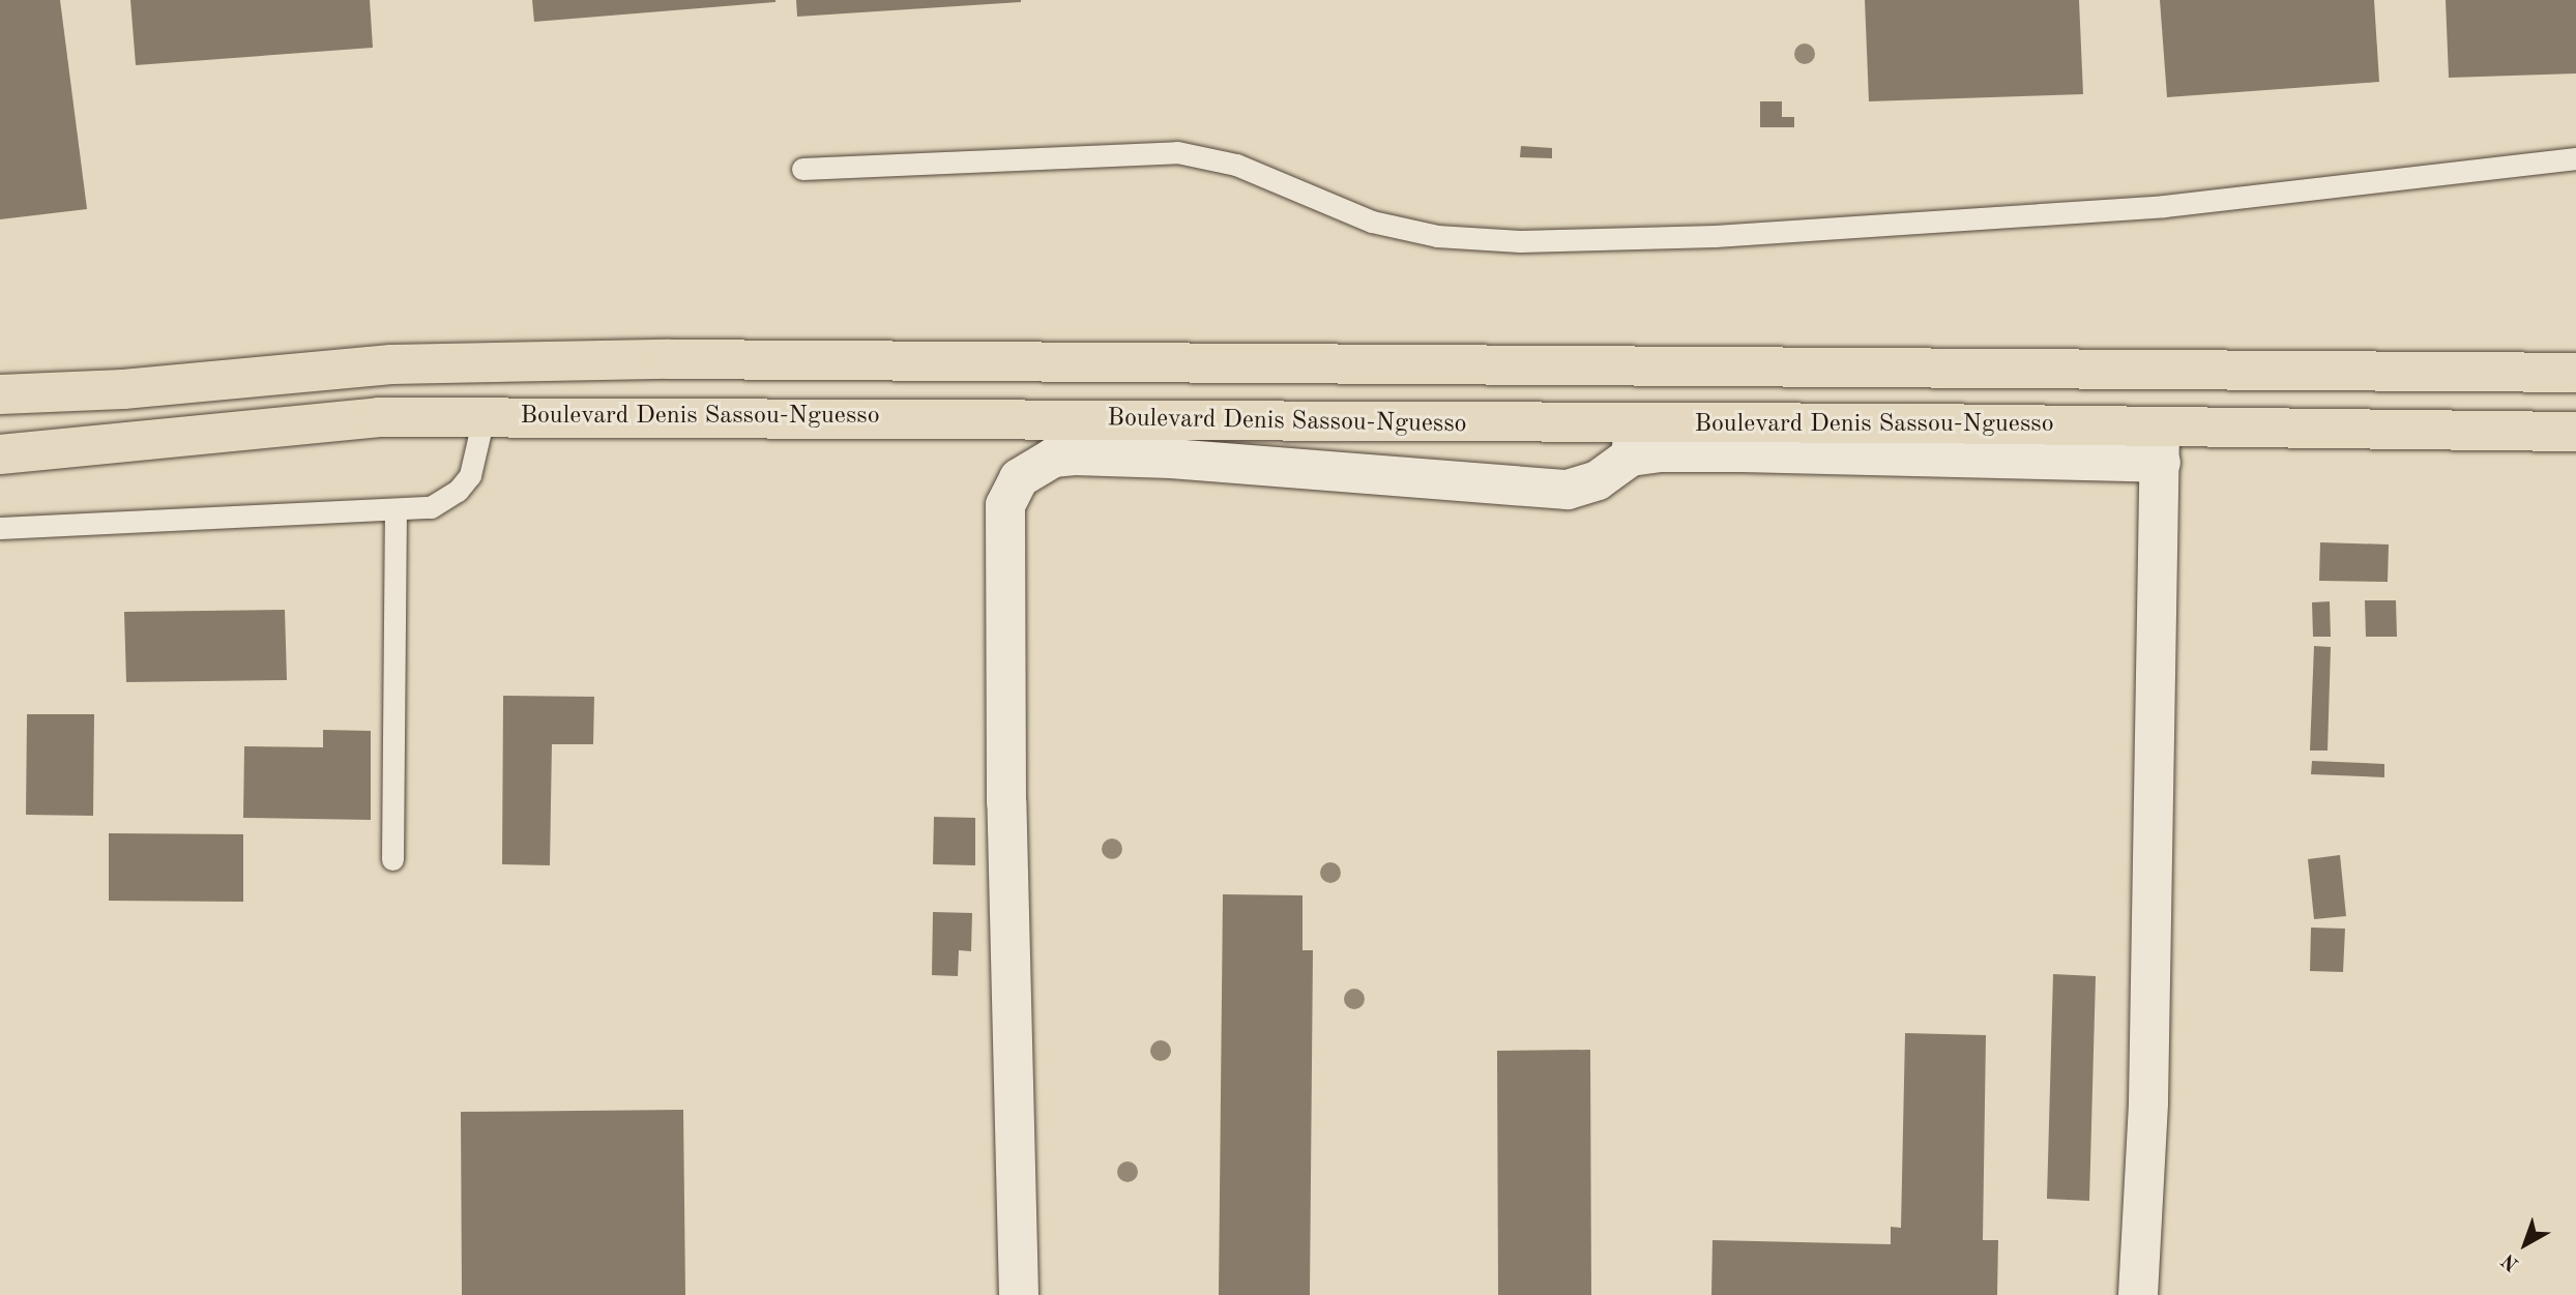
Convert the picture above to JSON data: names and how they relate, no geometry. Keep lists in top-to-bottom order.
{
  "streets": {
    "main road": ["Boulevard Denis Sassou-Nguesso"]
  },
  "north": "bottom left"
}
